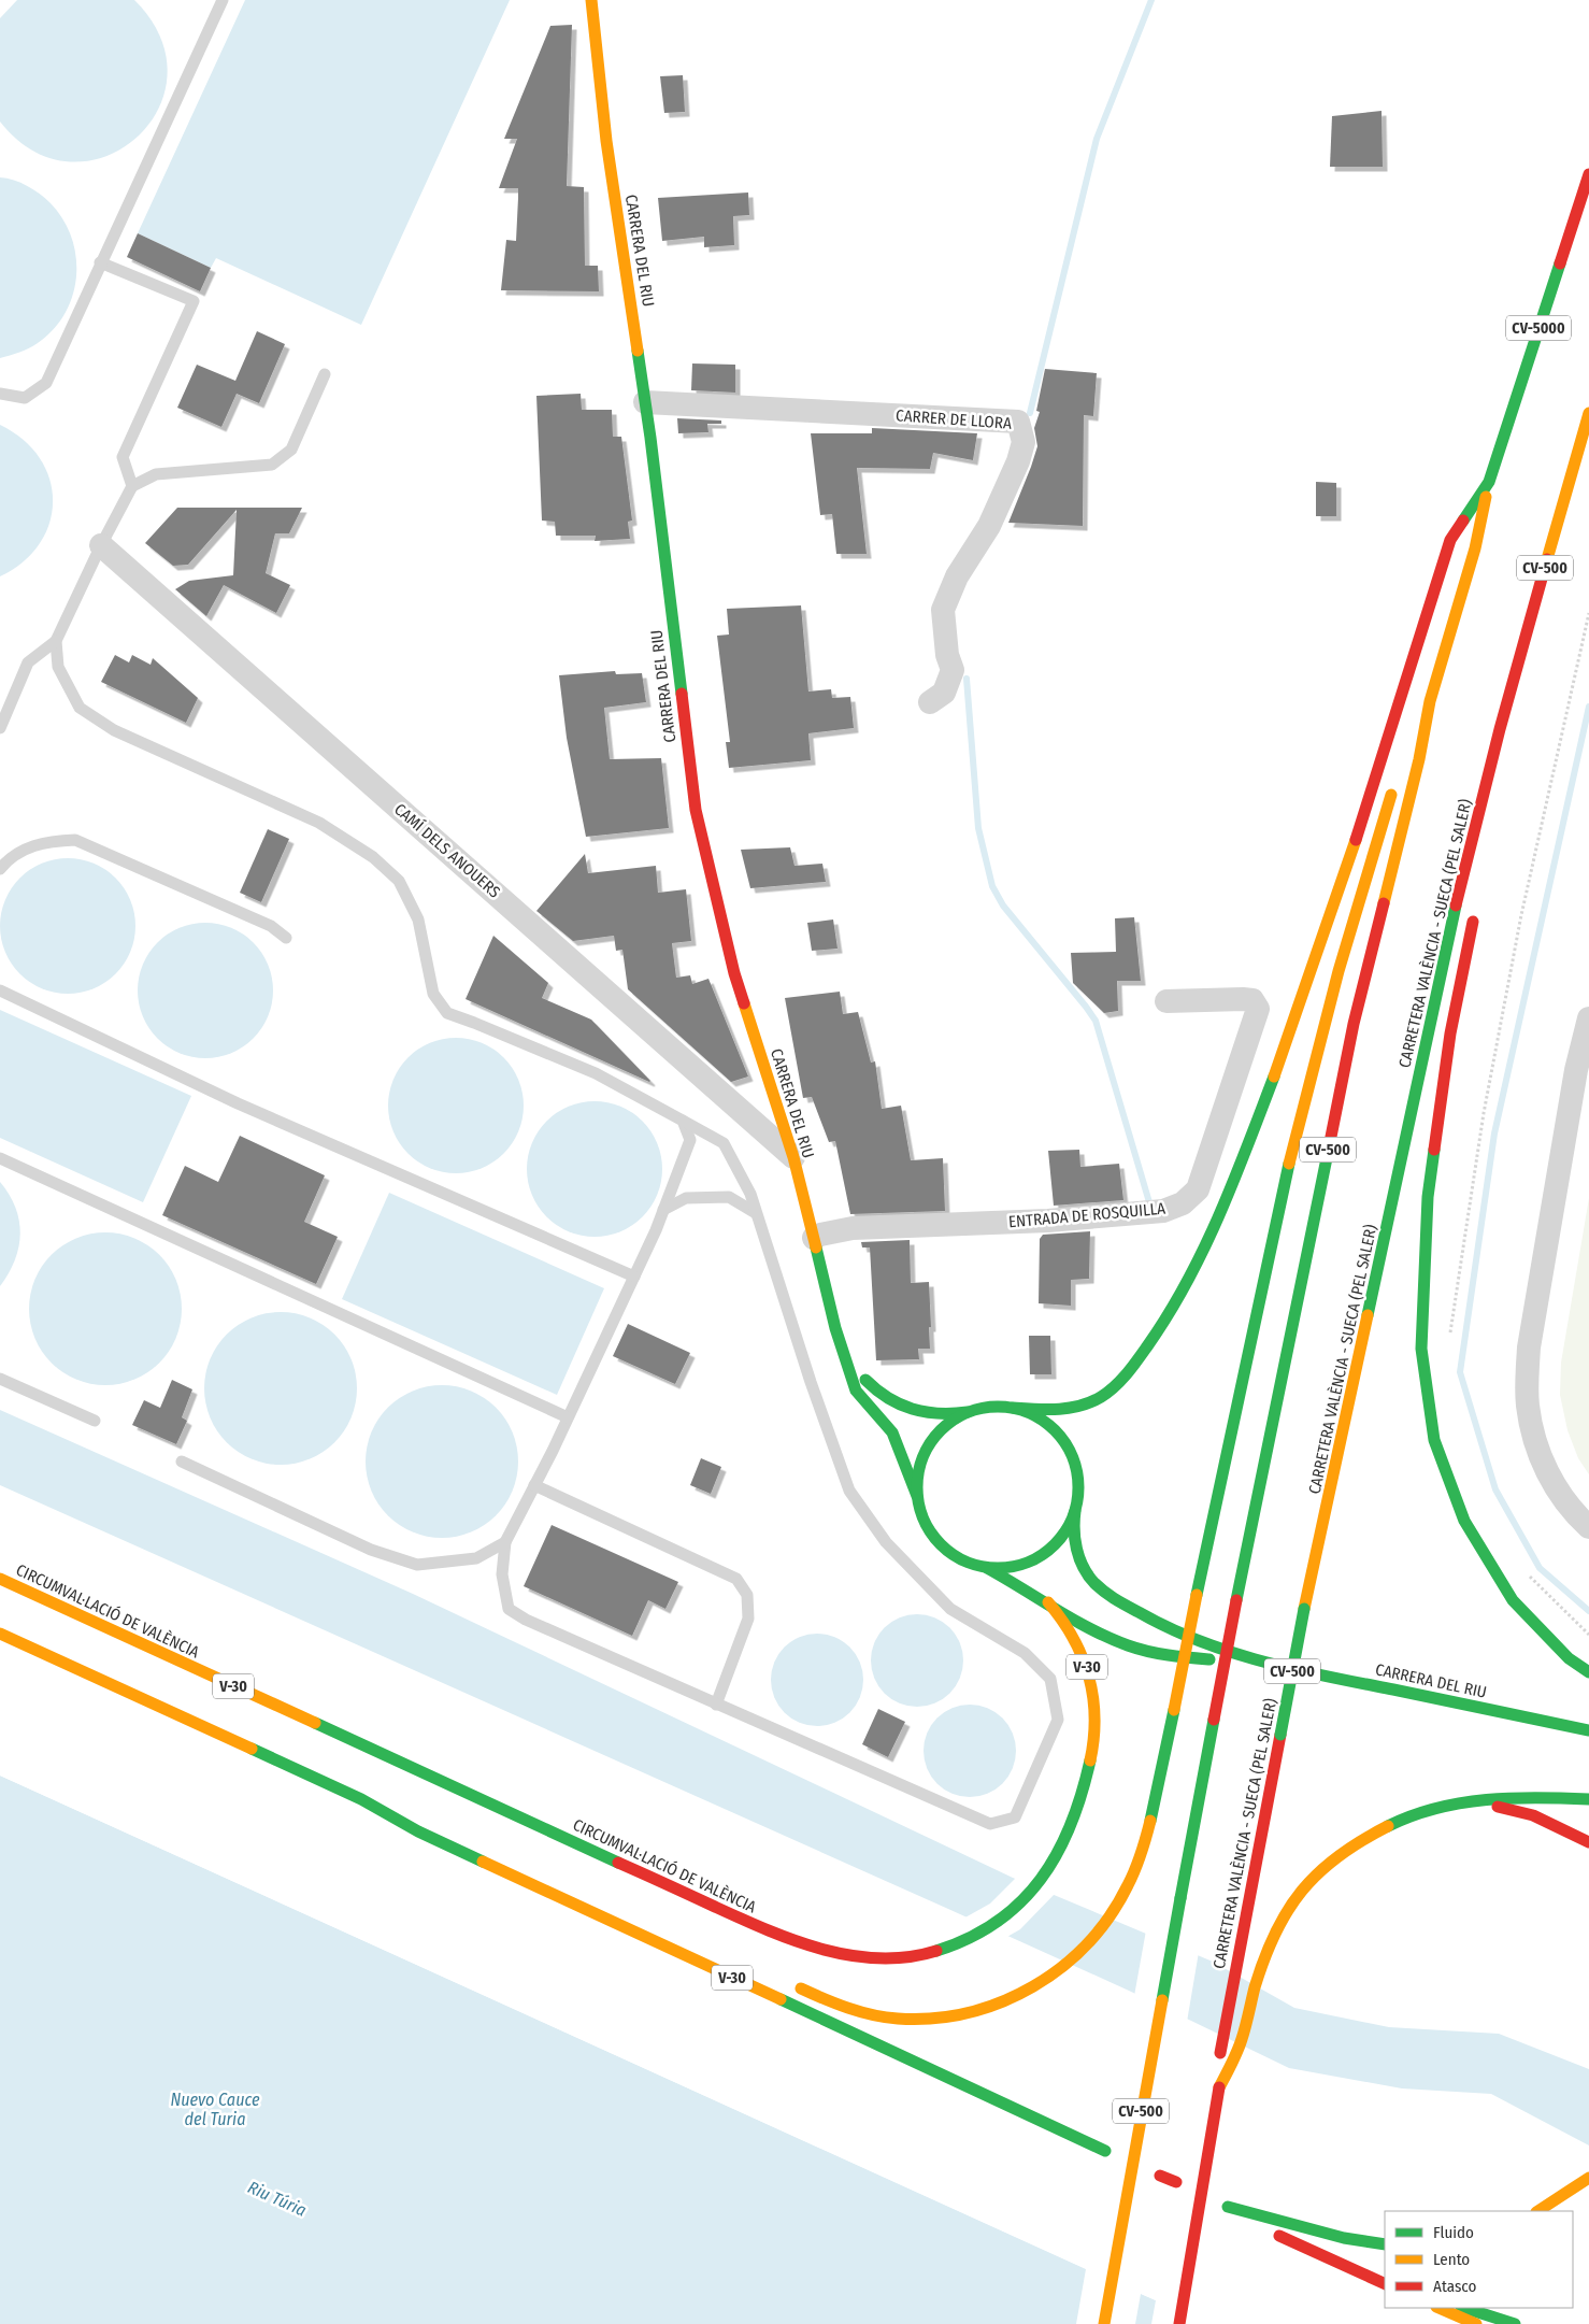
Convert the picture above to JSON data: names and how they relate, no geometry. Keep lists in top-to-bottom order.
{
  "streets": {
    "main road": [
      "CARRERA DEL RIU",
      "CV-5000",
      "CV-500",
      "CARRETERA VALÈNCIA - SUECA (PEL SALER)",
      "CIRCUMVAL·LACIÓ DE VALÈNCIA",
      "V-30"
    ],
    "street": ["CARRER DE LLORA", "CAMÍ DELS ANOUERS", "ENTRADA DE ROSQUILLA"]
  },
  "crossings": [
    ["CARRERA DEL RIU", "CARRER DE LLORA"],
    ["CARRERA DEL RIU", "CAMÍ DELS ANOUERS"],
    ["CARRERA DEL RIU", "ENTRADA DE ROSQUILLA"],
    ["CARRERA DEL RIU", "CIRCUMVAL·LACIÓ DE VALÈNCIA"],
    ["CV-5000", "CV-500"]
  ],
  "water": ["Nuevo Cauce del Turia", "Riu Túria"],
  "legend": ["Fluido", "Lento", "Atasco"]
}
